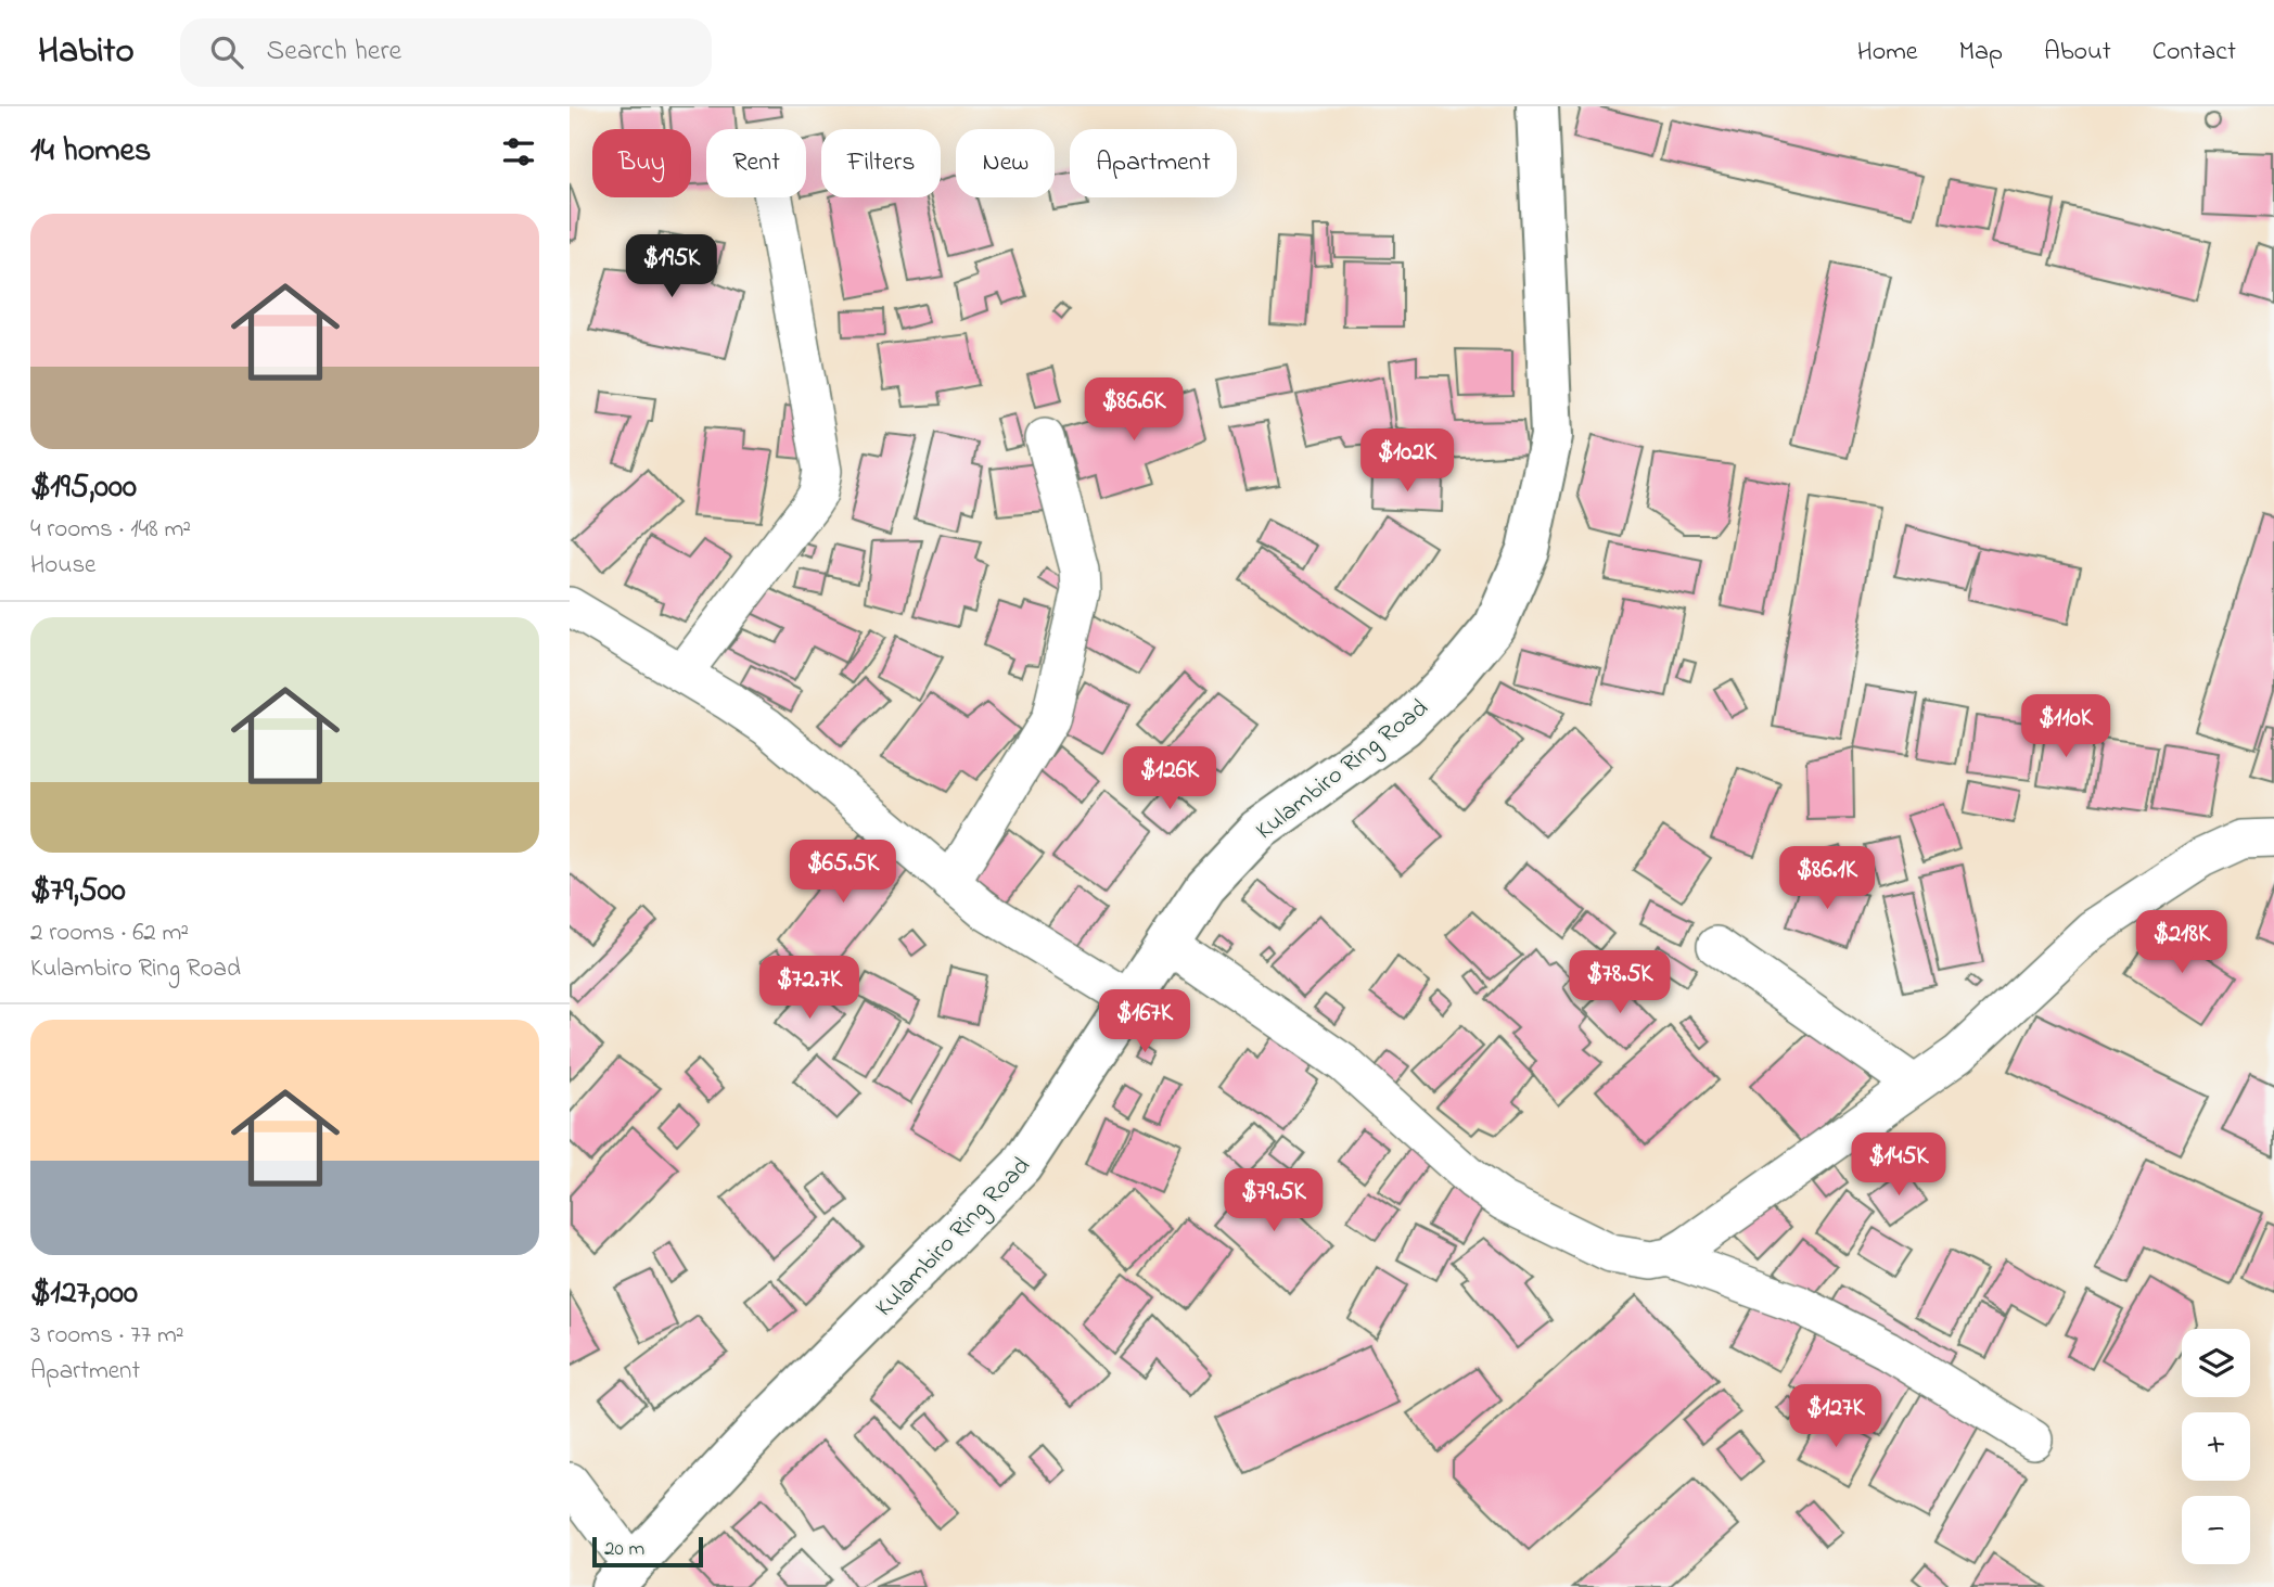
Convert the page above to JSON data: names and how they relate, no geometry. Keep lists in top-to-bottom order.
{
  "streets": {
    "street": ["Kulambiro Ring Road"]
  },
  "scale_bar": "20 m",
  "page": {
    "header": "Habito",
    "search": "Search here",
    "nav": [
      "Home",
      "Map",
      "About",
      "Contact"
    ],
    "heading": "14 homes",
    "chip": [
      "Buy",
      "Rent",
      "Filters",
      "New",
      "Apartment"
    ],
    "list": [
      {
        "name": "$195,000",
        "note": "4 rooms · 148 m² · House"
      },
      {
        "name": "$79,500",
        "note": "2 rooms · 62 m² · Kulambiro Ring Road"
      },
      {
        "name": "$127,000",
        "note": "3 rooms · 77 m² · Apartment"
      }
    ],
    "price": [
      "$195K",
      "$86.6K",
      "$102K",
      "$110K",
      "$126K",
      "$65.5K",
      "$86.1K",
      "$218K",
      "$78.5K",
      "$72.7K",
      "$167K",
      "$145K",
      "$79.5K",
      "$127K"
    ],
    "map_buttons": ["+", "−"],
    "scale": "20 m"
  }
}
